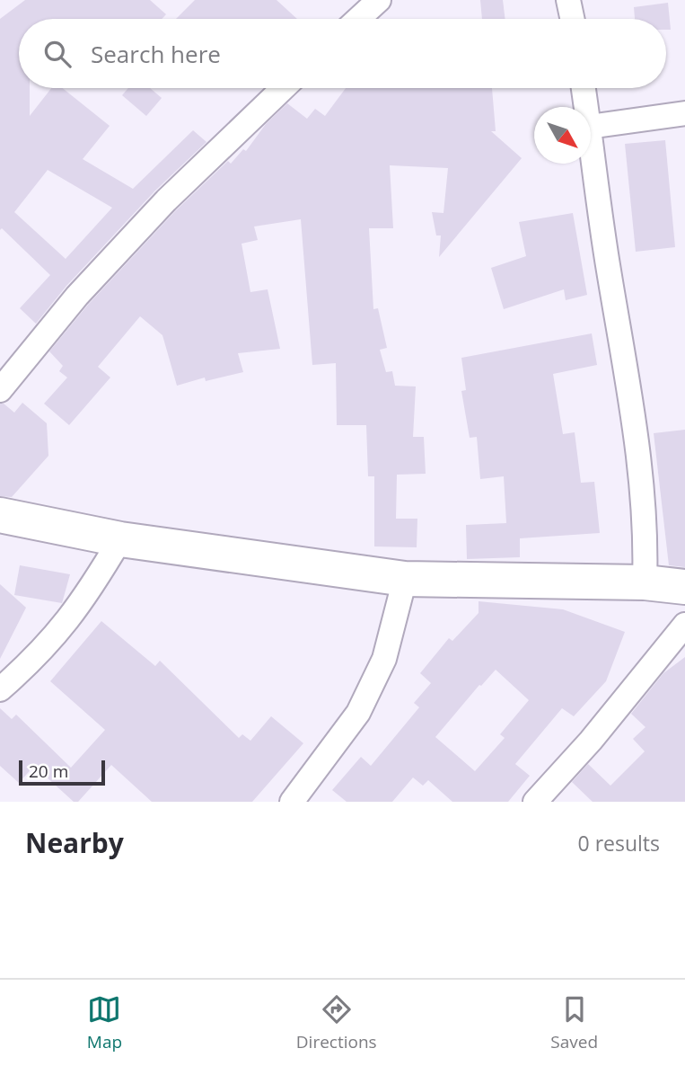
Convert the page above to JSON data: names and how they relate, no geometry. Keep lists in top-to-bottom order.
{
  "scale_bar": "20 m",
  "north": "bottom right",
  "page": {
    "search": "Search here",
    "scale": "20 m",
    "heading": ["Nearby", "0 results"],
    "nav": ["Map", "Directions", "Saved"]
  }
}
